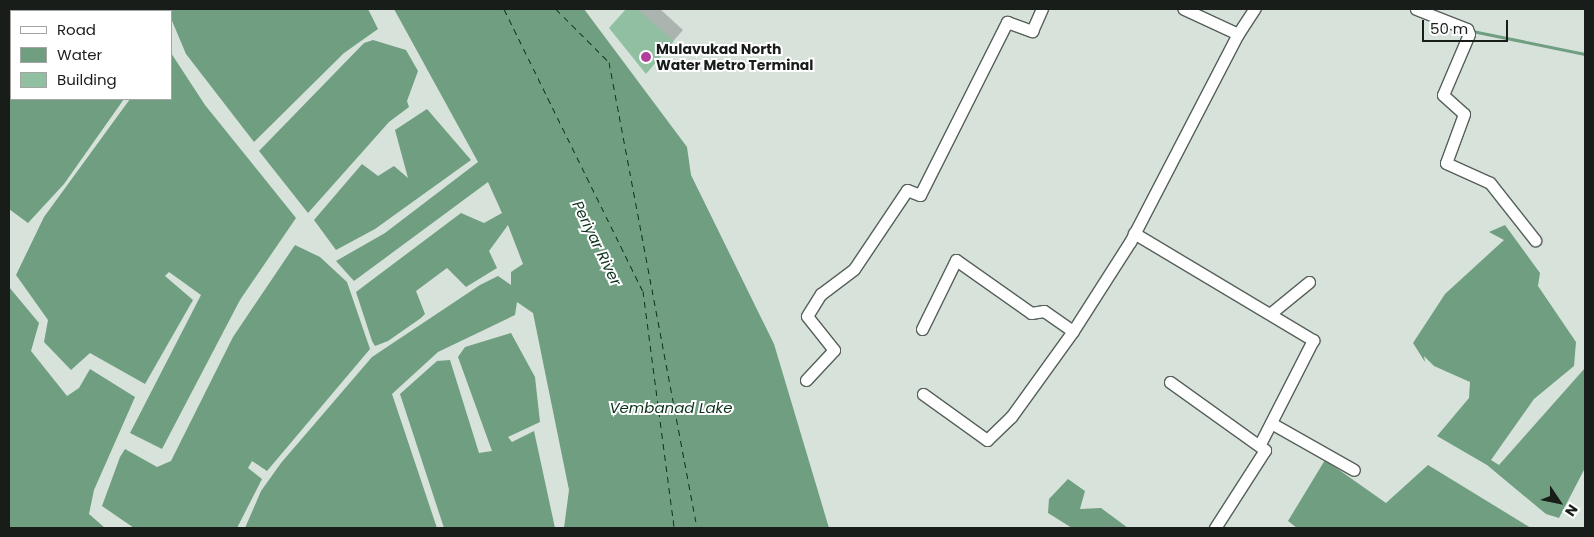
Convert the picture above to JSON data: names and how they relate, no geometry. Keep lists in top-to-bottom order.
{
  "water": ["Periyar River", "Vembanad Lake"],
  "places": ["Mulavukad North Water Metro Terminal"],
  "legend": ["Road", "Water", "Building"],
  "scale_bar": "50 m",
  "north": "bottom right"
}
